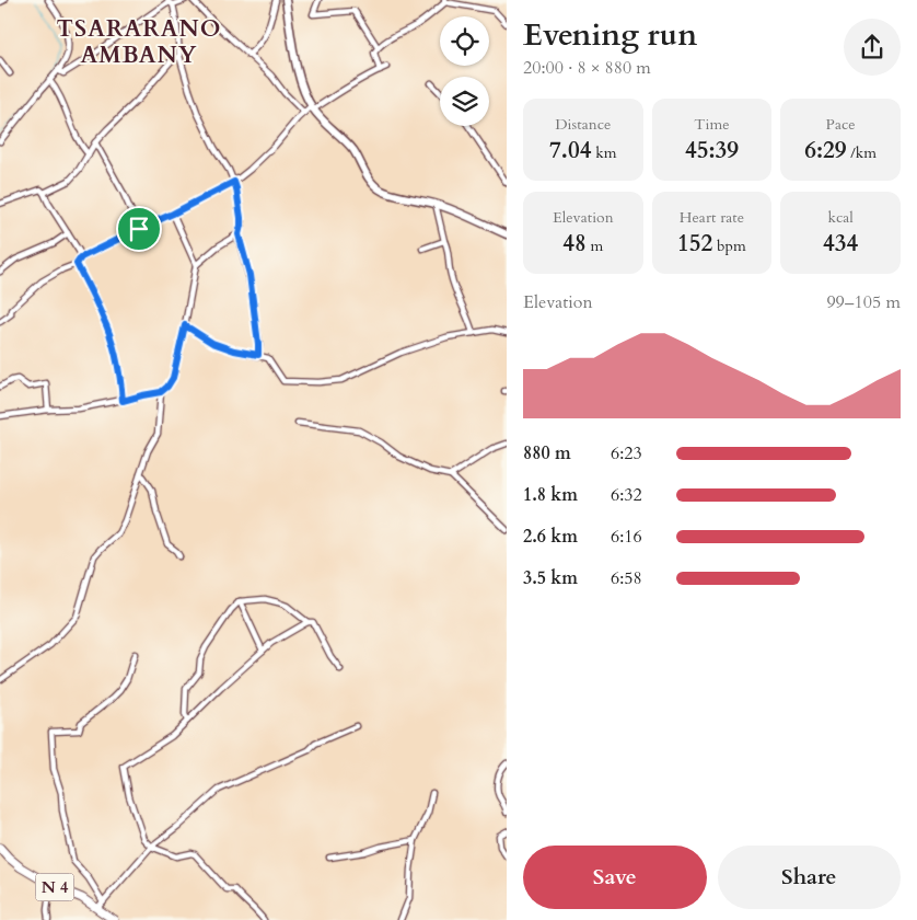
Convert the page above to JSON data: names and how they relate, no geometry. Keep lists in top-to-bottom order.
{
  "streets": {
    "main road": ["N 4"]
  },
  "districts": ["TSARARANO AMBANY"],
  "page": {
    "heading": ["Evening run", "20:00 · 8 × 880 m"],
    "stats": [
      ["Distance", "7.04 km"],
      ["Time", "45:39"],
      ["Pace", "6:29 /km"],
      ["Elevation", "48 m"],
      ["Heart rate", "152 bpm"],
      ["kcal", "434"]
    ],
    "chart": ["Elevation", "99–105 m"],
    "list": [
      {
        "name": "880 m",
        "note": "6:23"
      },
      {
        "name": "1.8 km",
        "note": "6:32"
      },
      {
        "name": "2.6 km",
        "note": "6:16"
      },
      {
        "name": "3.5 km",
        "note": "6:58"
      }
    ],
    "buttons": ["Save", "Share"]
  }
}
